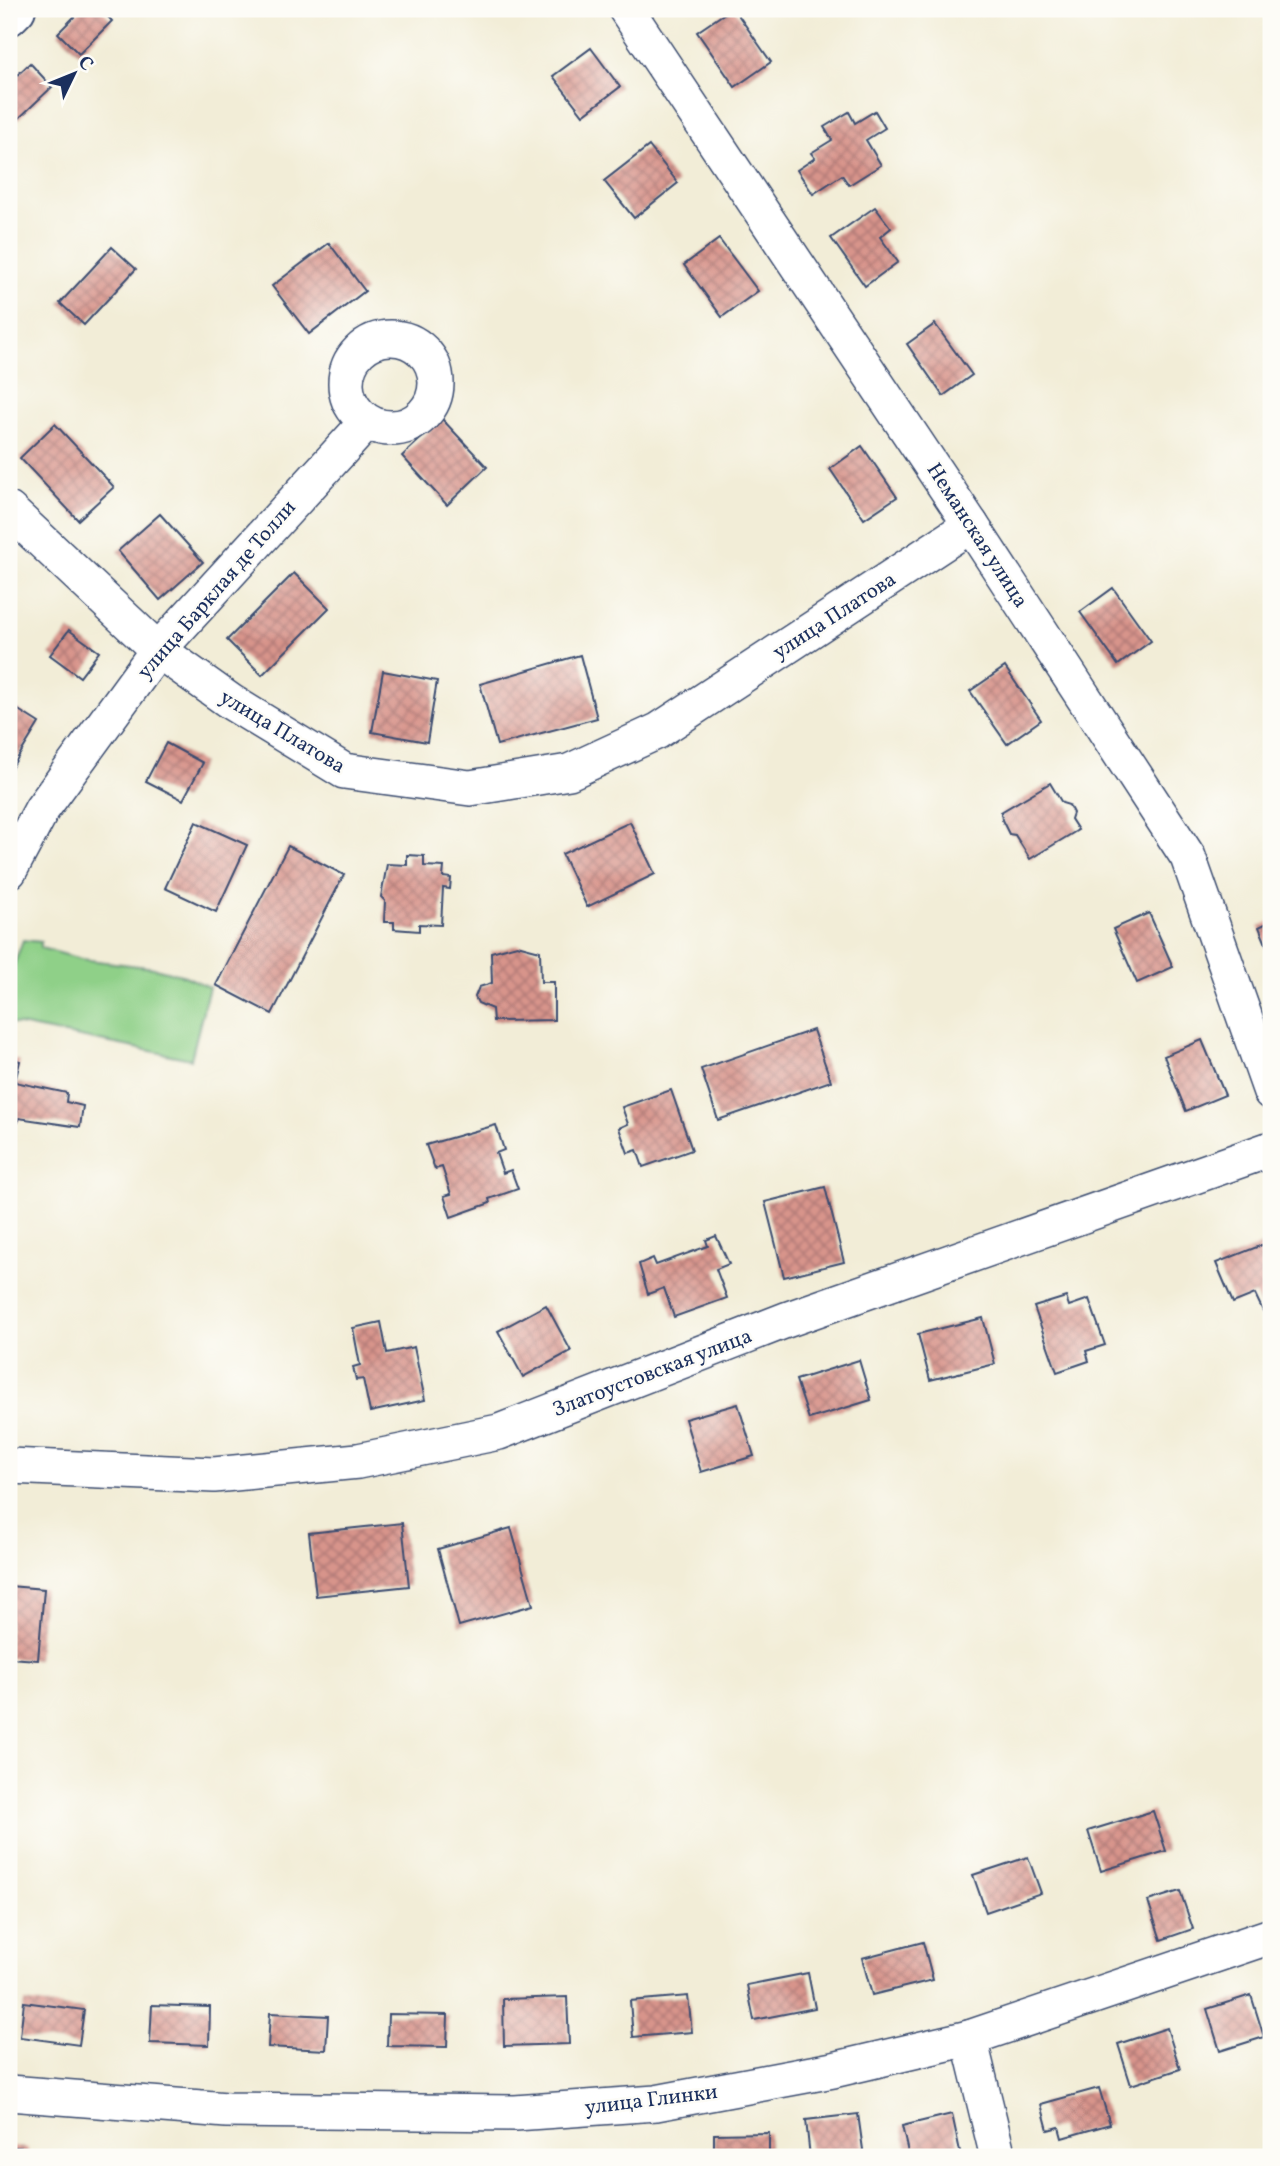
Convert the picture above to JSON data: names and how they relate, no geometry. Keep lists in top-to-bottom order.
{
  "streets": {
    "street": [
      "Неманская улица",
      "улица Барклая де Толли",
      "улица Платова",
      "Златоустовская улица",
      "улица Глинки"
    ]
  },
  "crossings": [
    ["Неманская улица", "улица Платова"],
    ["улица Барклая де Толли", "улица Платова"]
  ],
  "north": "top right"
}
